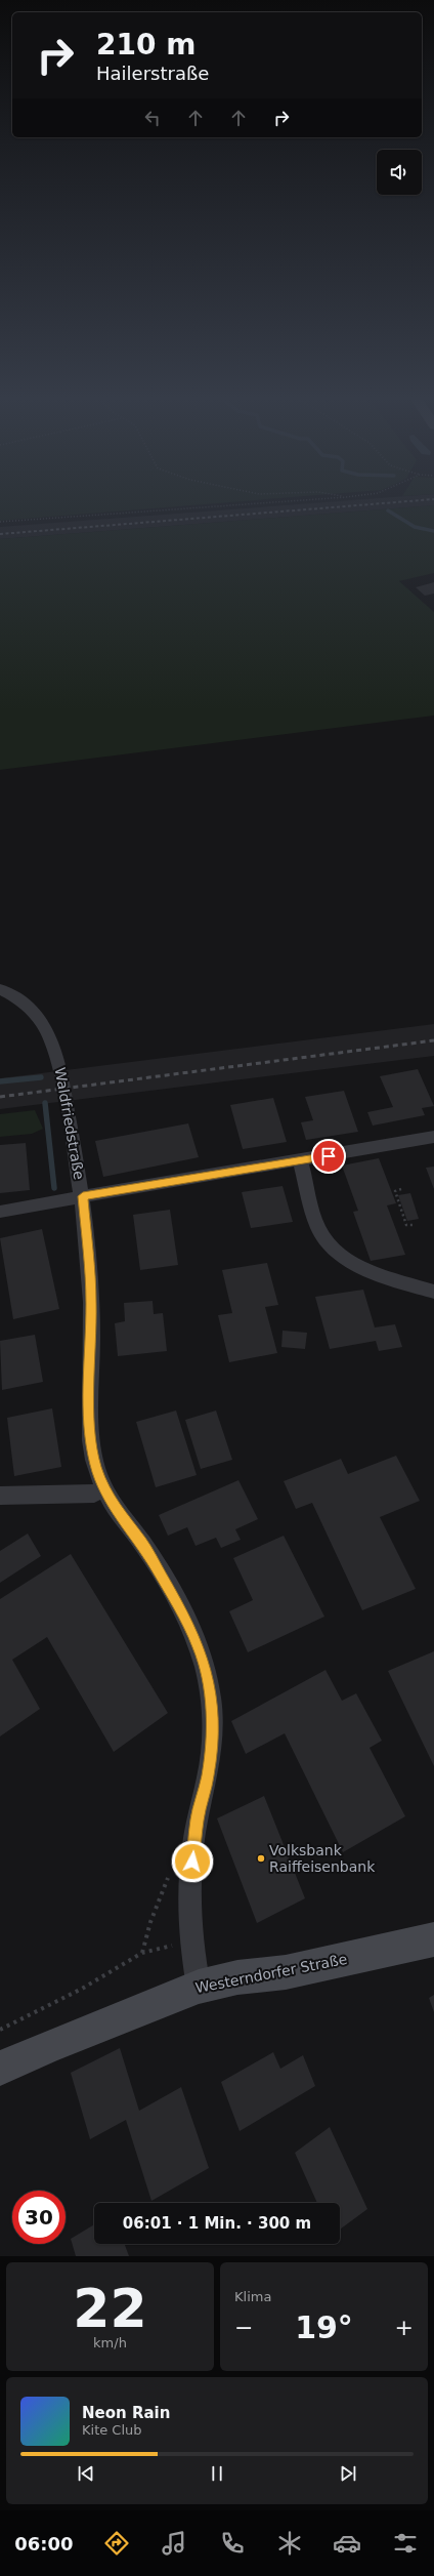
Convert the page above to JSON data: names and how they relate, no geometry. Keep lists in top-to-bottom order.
{
  "streets": {
    "main road": ["Westerndorfer Straße"],
    "street": ["Waldfriedstraße"]
  },
  "crossings": [
    ["Waldfriedstraße", "Westerndorfer Straße"]
  ],
  "places": ["Volksbank Raiffeisenbank"],
  "page": {
    "turn": ["210 m", "Hailerstraße"],
    "limit": "30",
    "trip": "06:01 · 1 Min. · 300 m",
    "tile": [
      ["22", "km/h"],
      "Klima"
    ],
    "heat": ["−", "19°", "+"],
    "song": ["Neon Rain", "Kite Club"],
    "tabs": "06:00"
  }
}
